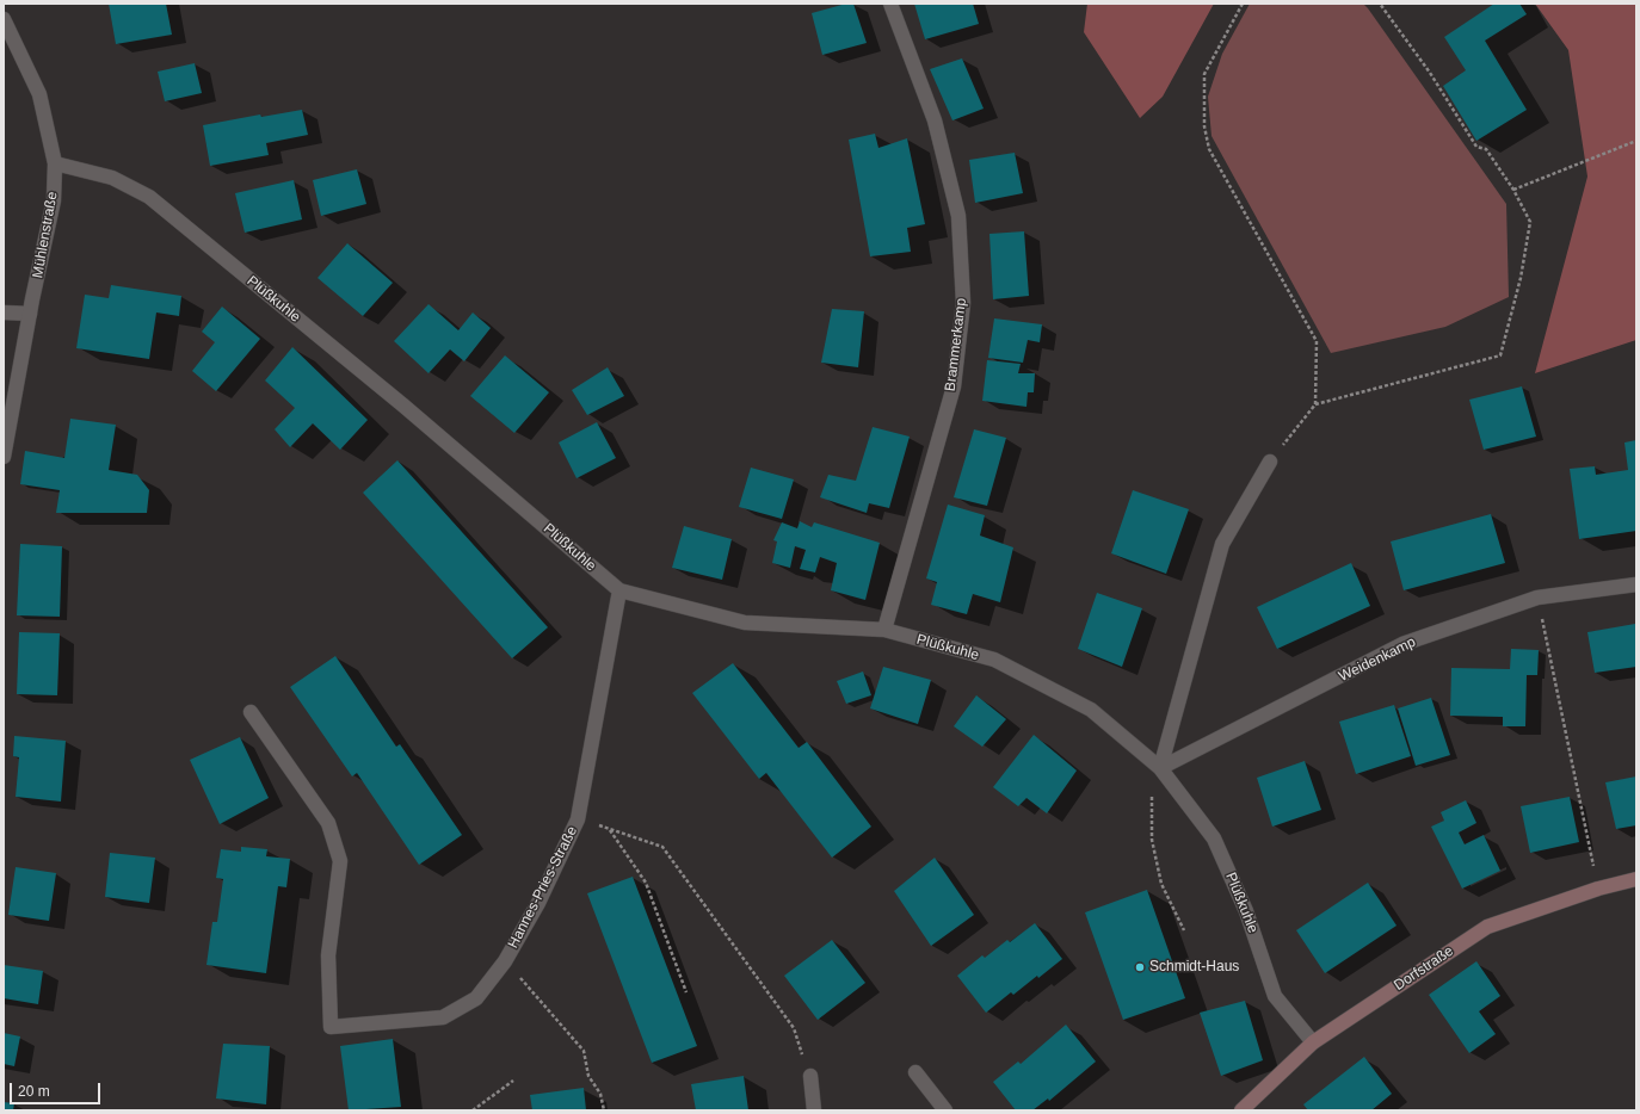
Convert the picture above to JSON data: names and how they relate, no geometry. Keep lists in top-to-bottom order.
{
  "streets": {
    "street": [
      "Mühlenstraße",
      "Plüßkuhle",
      "Brammerkamp",
      "Weidenkamp",
      "Hannes-Pries-Straße",
      "Dorfstraße"
    ]
  },
  "crossings": [
    ["Mühlenstraße", "Plüßkuhle"],
    ["Plüßkuhle", "Brammerkamp"],
    ["Plüßkuhle", "Weidenkamp"],
    ["Plüßkuhle", "Hannes-Pries-Straße"],
    ["Plüßkuhle", "Dorfstraße"]
  ],
  "places": ["Schmidt-Haus"],
  "scale_bar": "20 m"
}
